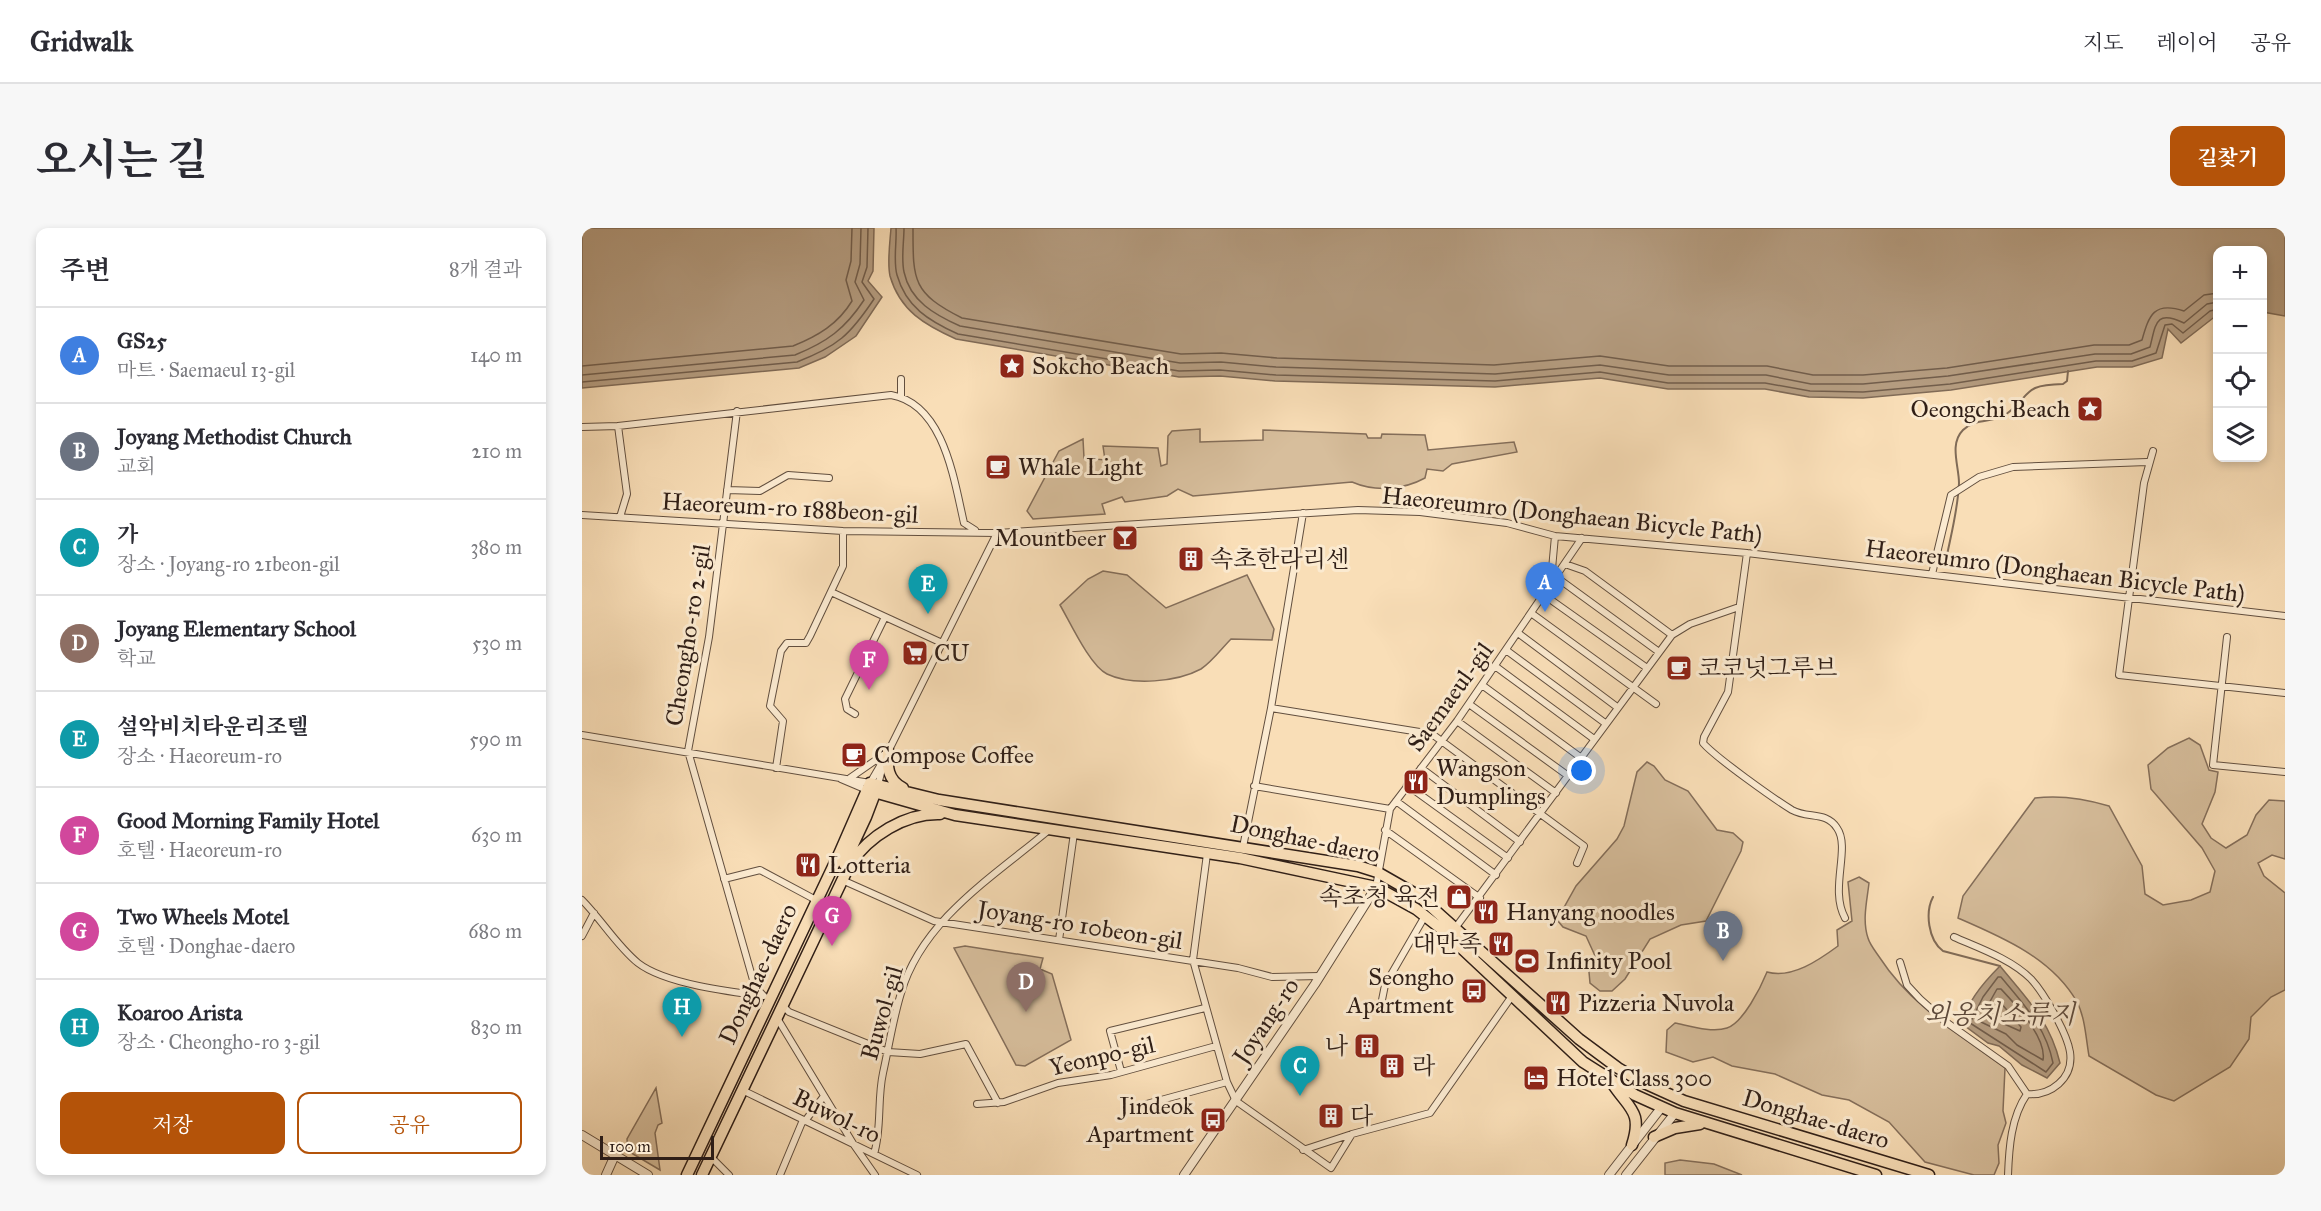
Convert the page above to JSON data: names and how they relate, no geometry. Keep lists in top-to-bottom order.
{
  "streets": {
    "main road": ["Donghae-daero"],
    "street": [
      "Haeoreum-ro 188beon-gil",
      "Haeoreumro (Donghaean Bicycle Path)",
      "Cheongho-ro 2-gil",
      "Saemaeul-gil",
      "Joyang-ro 10beon-gil",
      "Buwol-gil",
      "Joyang-ro",
      "Yeonpo-gil",
      "Buwol-ro"
    ]
  },
  "crossings": [
    ["Haeoreum-ro 188beon-gil", "Haeoreumro (Donghaean Bicycle Path)"],
    ["Haeoreum-ro 188beon-gil", "Cheongho-ro 2-gil"],
    ["Haeoreumro (Donghaean Bicycle Path)", "Saemaeul-gil"],
    ["Saemaeul-gil", "Donghae-daero"],
    ["Saemaeul-gil", "Joyang-ro"],
    ["Donghae-daero", "Joyang-ro 10beon-gil"],
    ["Donghae-daero", "Buwol-gil"],
    ["Donghae-daero", "Joyang-ro"],
    ["Donghae-daero", "Buwol-ro"],
    ["Joyang-ro 10beon-gil", "Buwol-gil"],
    ["Joyang-ro 10beon-gil", "Joyang-ro"],
    ["Buwol-gil", "Buwol-ro"]
  ],
  "water": ["외옹치소류지"],
  "places": {
    "place": ["Sokcho Beach", "Oeongchi Beach"],
    "cafe": ["Whale Light", "코코넛그루브", "Compose Coffee"],
    "bar": ["Mountbeer"],
    "building": [
      "속초한라리센",
      "나",
      "라",
      "다"
    ],
    "supermarket": ["CU"],
    "restaurant": [
      "Wangson Dumplings",
      "Lotteria",
      "Hanyang noodles",
      "대만족",
      "Pizzeria Nuvola"
    ],
    "shop": ["속초청 육전"],
    "sports": ["Infinity Pool"],
    "bus stop": ["Seongho Apartment", "Jindeok Apartment"],
    "hotel": ["Hotel Class 300"]
  },
  "scale_bar": "100 m",
  "page": {
    "header": "Gridwalk",
    "nav": ["지도", "레이어", "공유"],
    "title": "오시는 길",
    "buttons": [
      "길찾기",
      ["저장", "공유"]
    ],
    "heading": ["주변", "8개 결과"],
    "map_buttons": ["+", "−"],
    "list": [
      {
        "mark": "A",
        "name": "GS25",
        "note": "마트 · Saemaeul 13-gil",
        "value": "140 m"
      },
      {
        "mark": "B",
        "name": "Joyang Methodist Church",
        "note": "교회",
        "value": "210 m"
      },
      {
        "mark": "C",
        "name": "가",
        "note": "장소 · Joyang-ro 21beon-gil",
        "value": "380 m"
      },
      {
        "mark": "D",
        "name": "Joyang Elementary School",
        "note": "학교",
        "value": "530 m"
      },
      {
        "mark": "E",
        "name": "설악비치타운리조텔",
        "note": "장소 · Haeoreum-ro",
        "value": "590 m"
      },
      {
        "mark": "F",
        "name": "Good Morning Family Hotel",
        "note": "호텔 · Haeoreum-ro",
        "value": "630 m"
      },
      {
        "mark": "G",
        "name": "Two Wheels Motel",
        "note": "호텔 · Donghae-daero",
        "value": "680 m"
      },
      {
        "mark": "H",
        "name": "Koaroo Arista",
        "note": "장소 · Cheongho-ro 3-gil",
        "value": "830 m"
      }
    ],
    "pins": [
      "A",
      "E",
      "F",
      "G",
      "B",
      "D",
      "H",
      "C"
    ],
    "scale": "100 m"
  }
}
